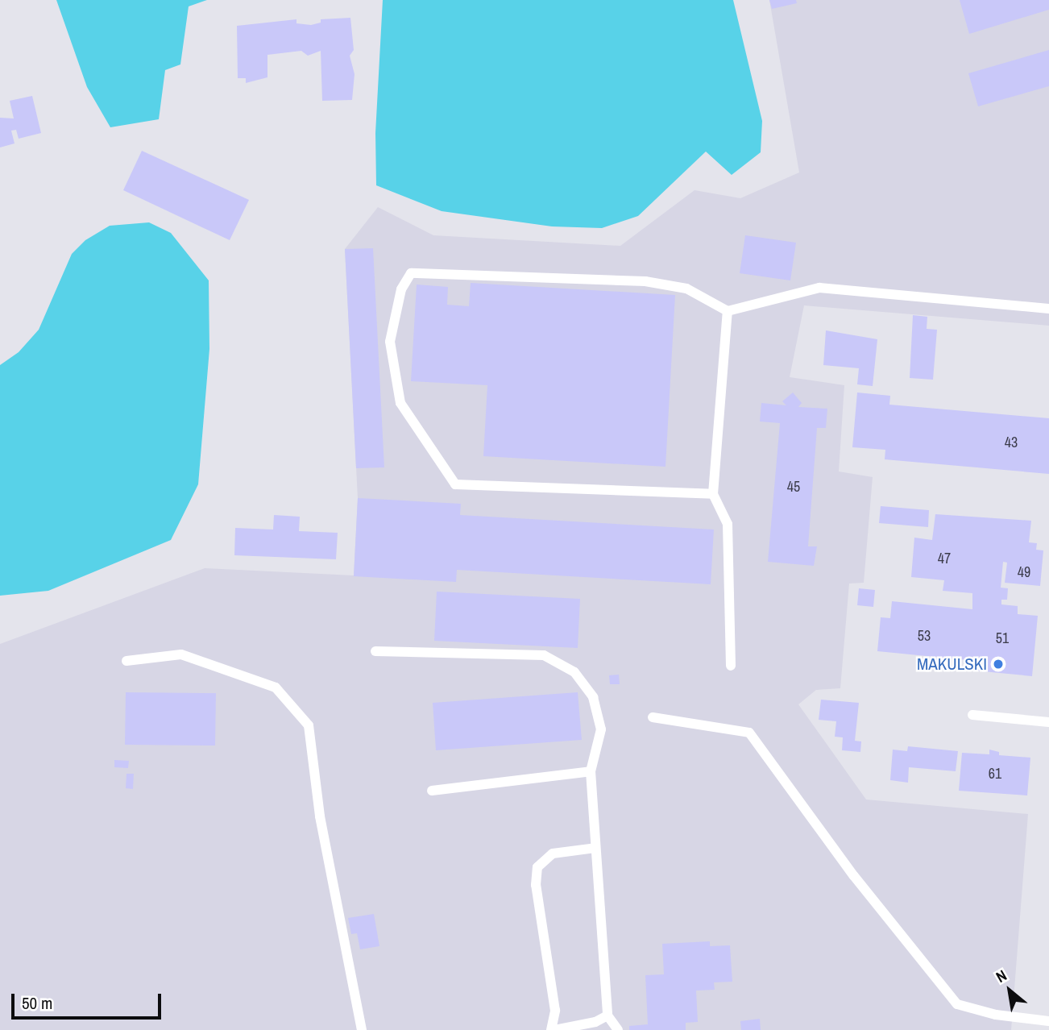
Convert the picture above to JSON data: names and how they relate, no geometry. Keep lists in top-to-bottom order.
{
  "places": ["MAKULSKI"],
  "house_numbers": [
    "43",
    "45",
    "47",
    "49",
    "53",
    "51",
    "61"
  ],
  "scale_bar": "50 m",
  "north": "top left"
}
